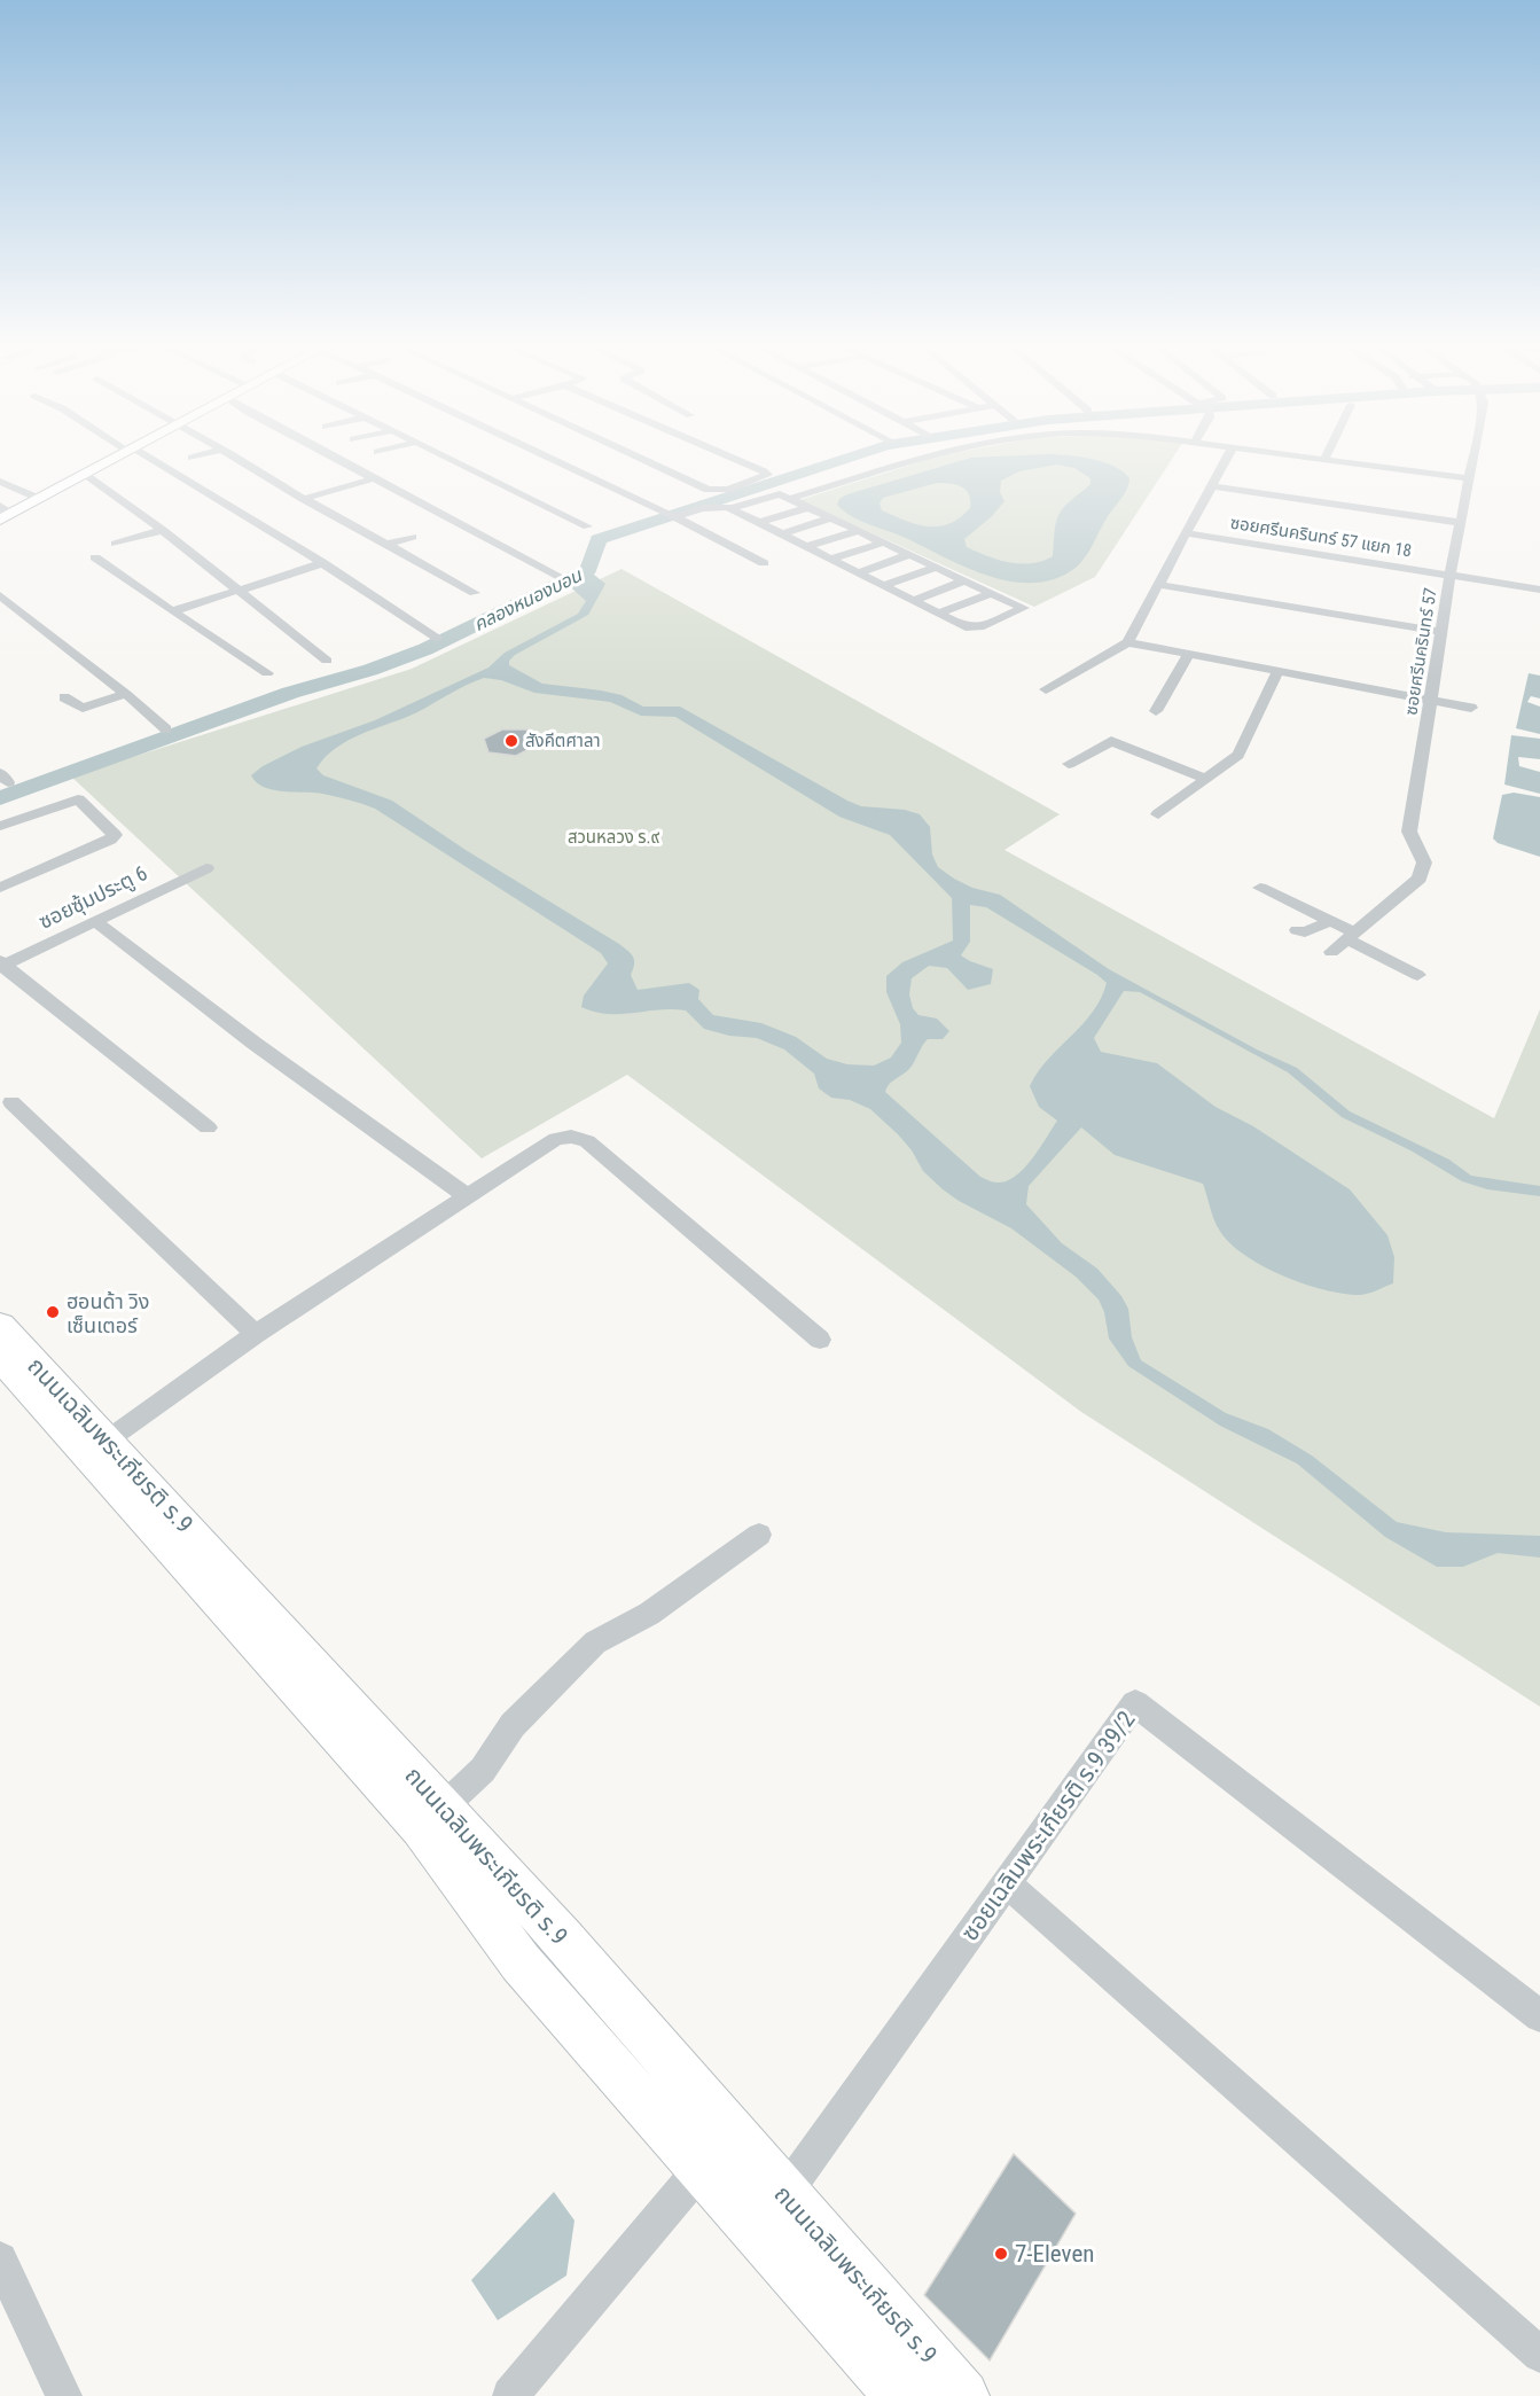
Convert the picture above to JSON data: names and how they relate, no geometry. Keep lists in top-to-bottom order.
{
  "streets": {
    "main road": ["ถนนเฉลิมพระเกียรติ ร.9"],
    "street": [
      "ซอยศรีนครินทร์ 57 แยก 18",
      "ซอยศรีนครินทร์ 57",
      "ซอยซุ้มประตู 6",
      "ซอยเฉลิมพระเกียรติ ร.9 39/2"
    ]
  },
  "crossings": [
    ["ซอยศรีนครินทร์ 57 แยก 18", "ซอยศรีนครินทร์ 57"],
    ["ถนนเฉลิมพระเกียรติ ร.9", "ซอยเฉลิมพระเกียรติ ร.9 39/2"]
  ],
  "water": ["คลองหนองบอน"],
  "parks": ["สวนหลวง ร.๙"],
  "places": ["สังคีตศาลา", "ฮอนด้า วิง เซ็นเตอร์", "7-Eleven"]
}
